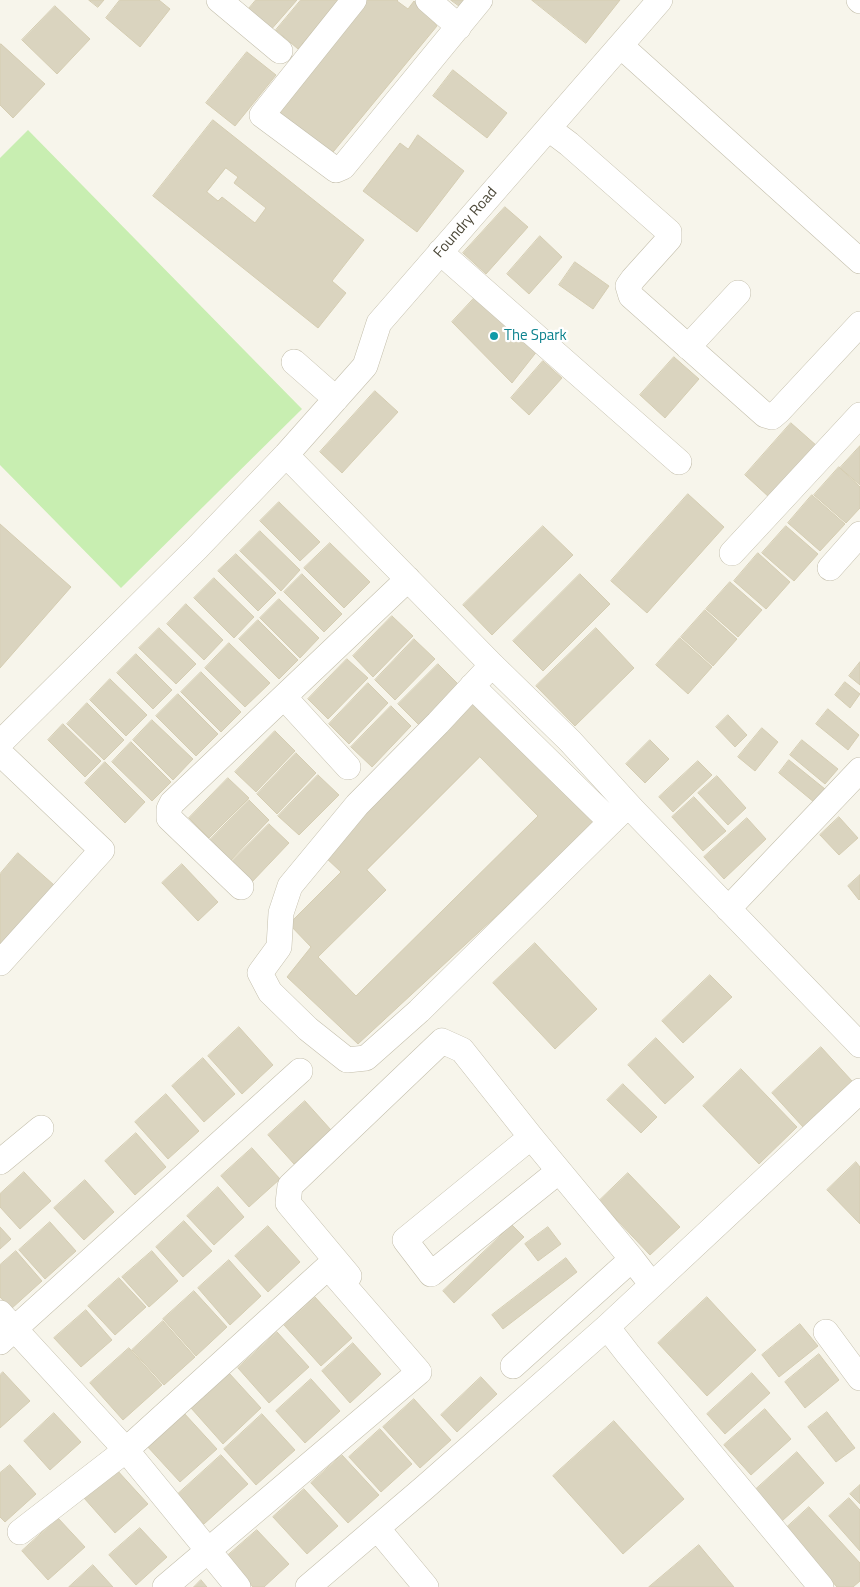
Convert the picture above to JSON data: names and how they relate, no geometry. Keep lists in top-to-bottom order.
{
  "streets": {
    "street": ["Foundry Road"]
  },
  "places": ["The Spark"]
}
